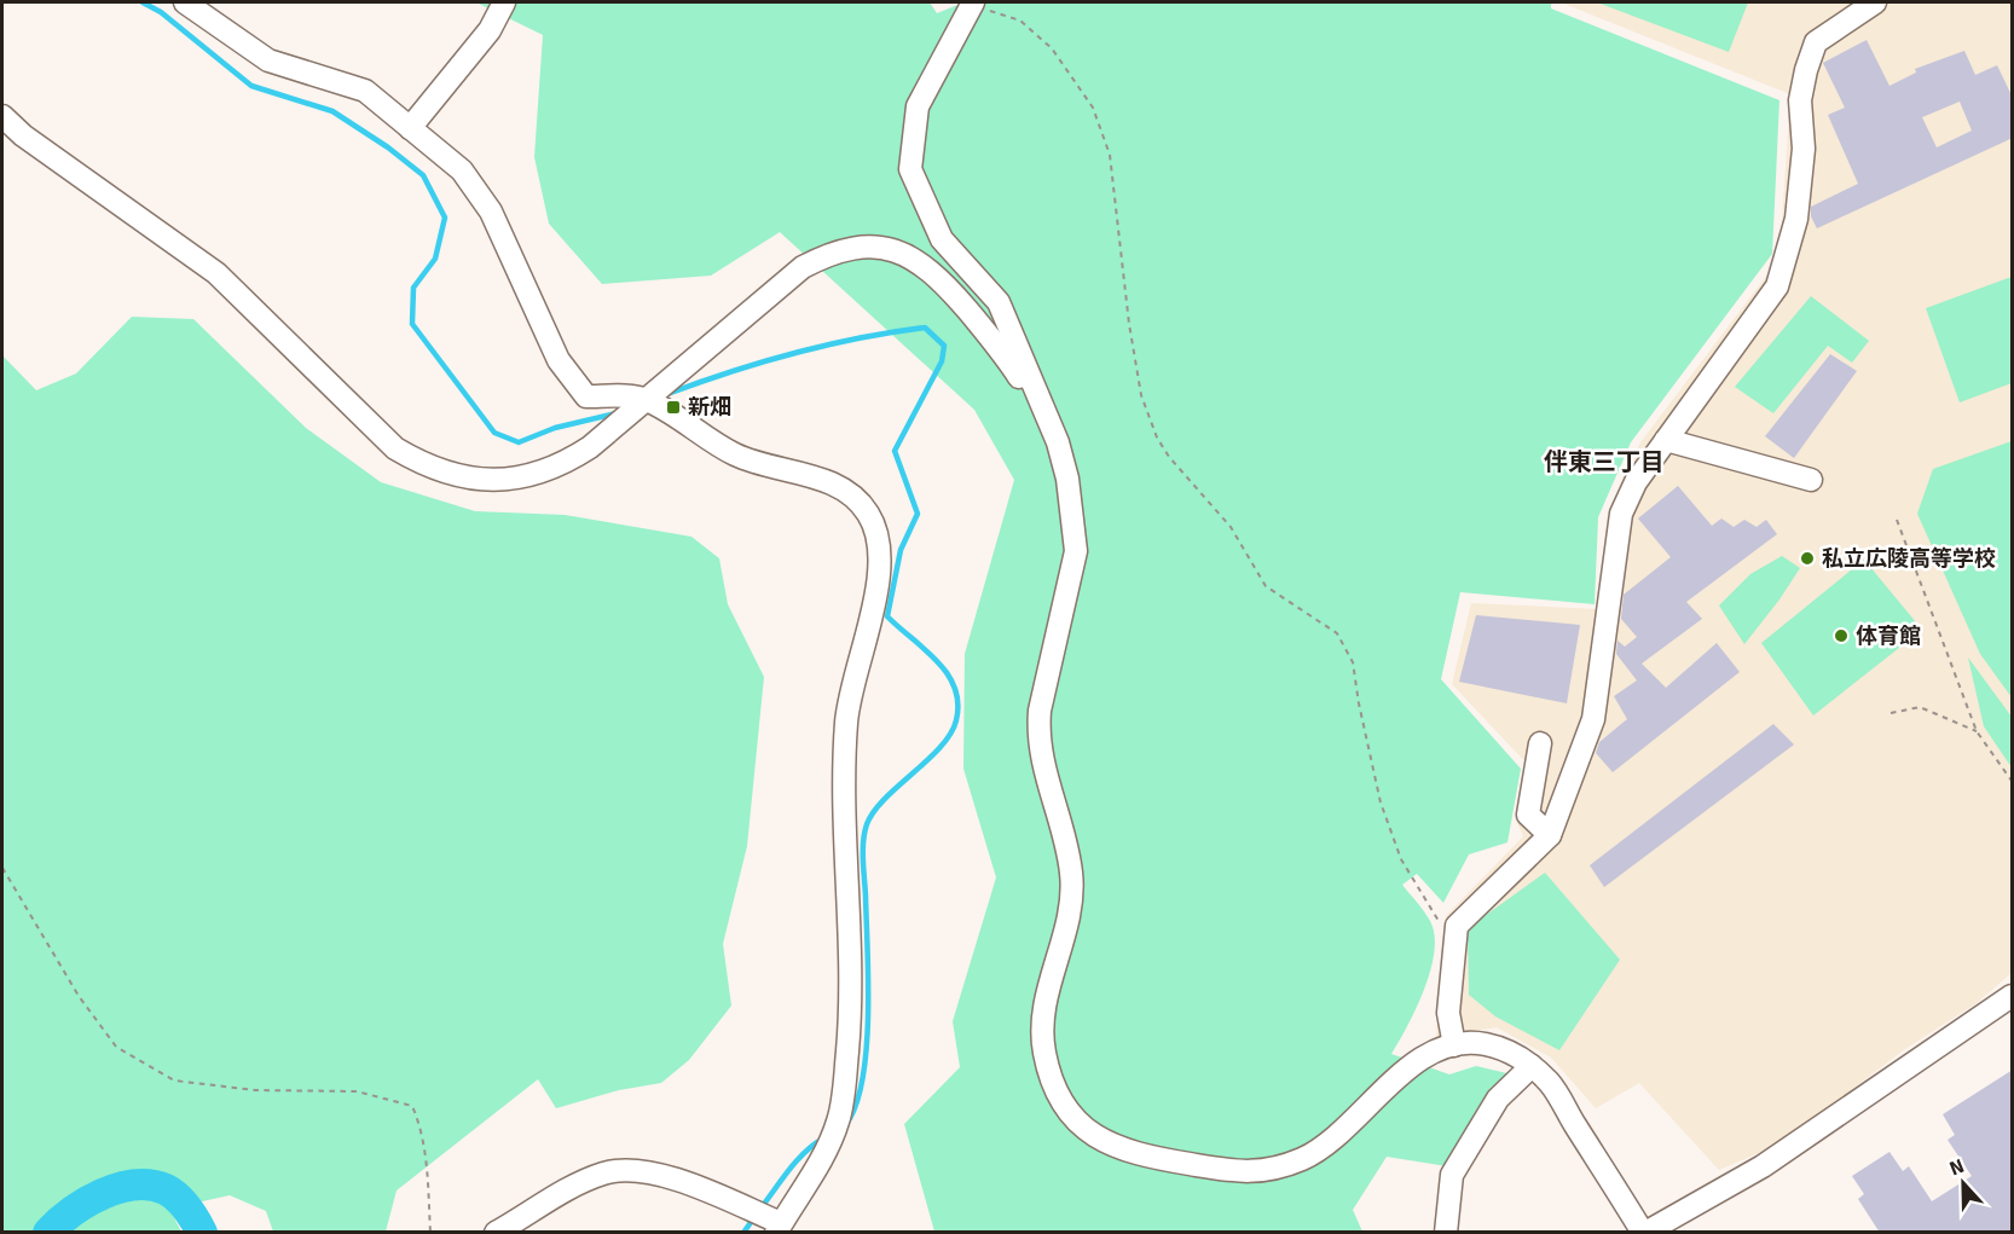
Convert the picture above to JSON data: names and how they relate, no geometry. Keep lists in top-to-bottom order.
{
  "districts": ["伴東三丁目"],
  "places": {
    "transit": ["新畑"],
    "other": ["私立広陵高等学校", "体育館"]
  },
  "north": "top"
}
